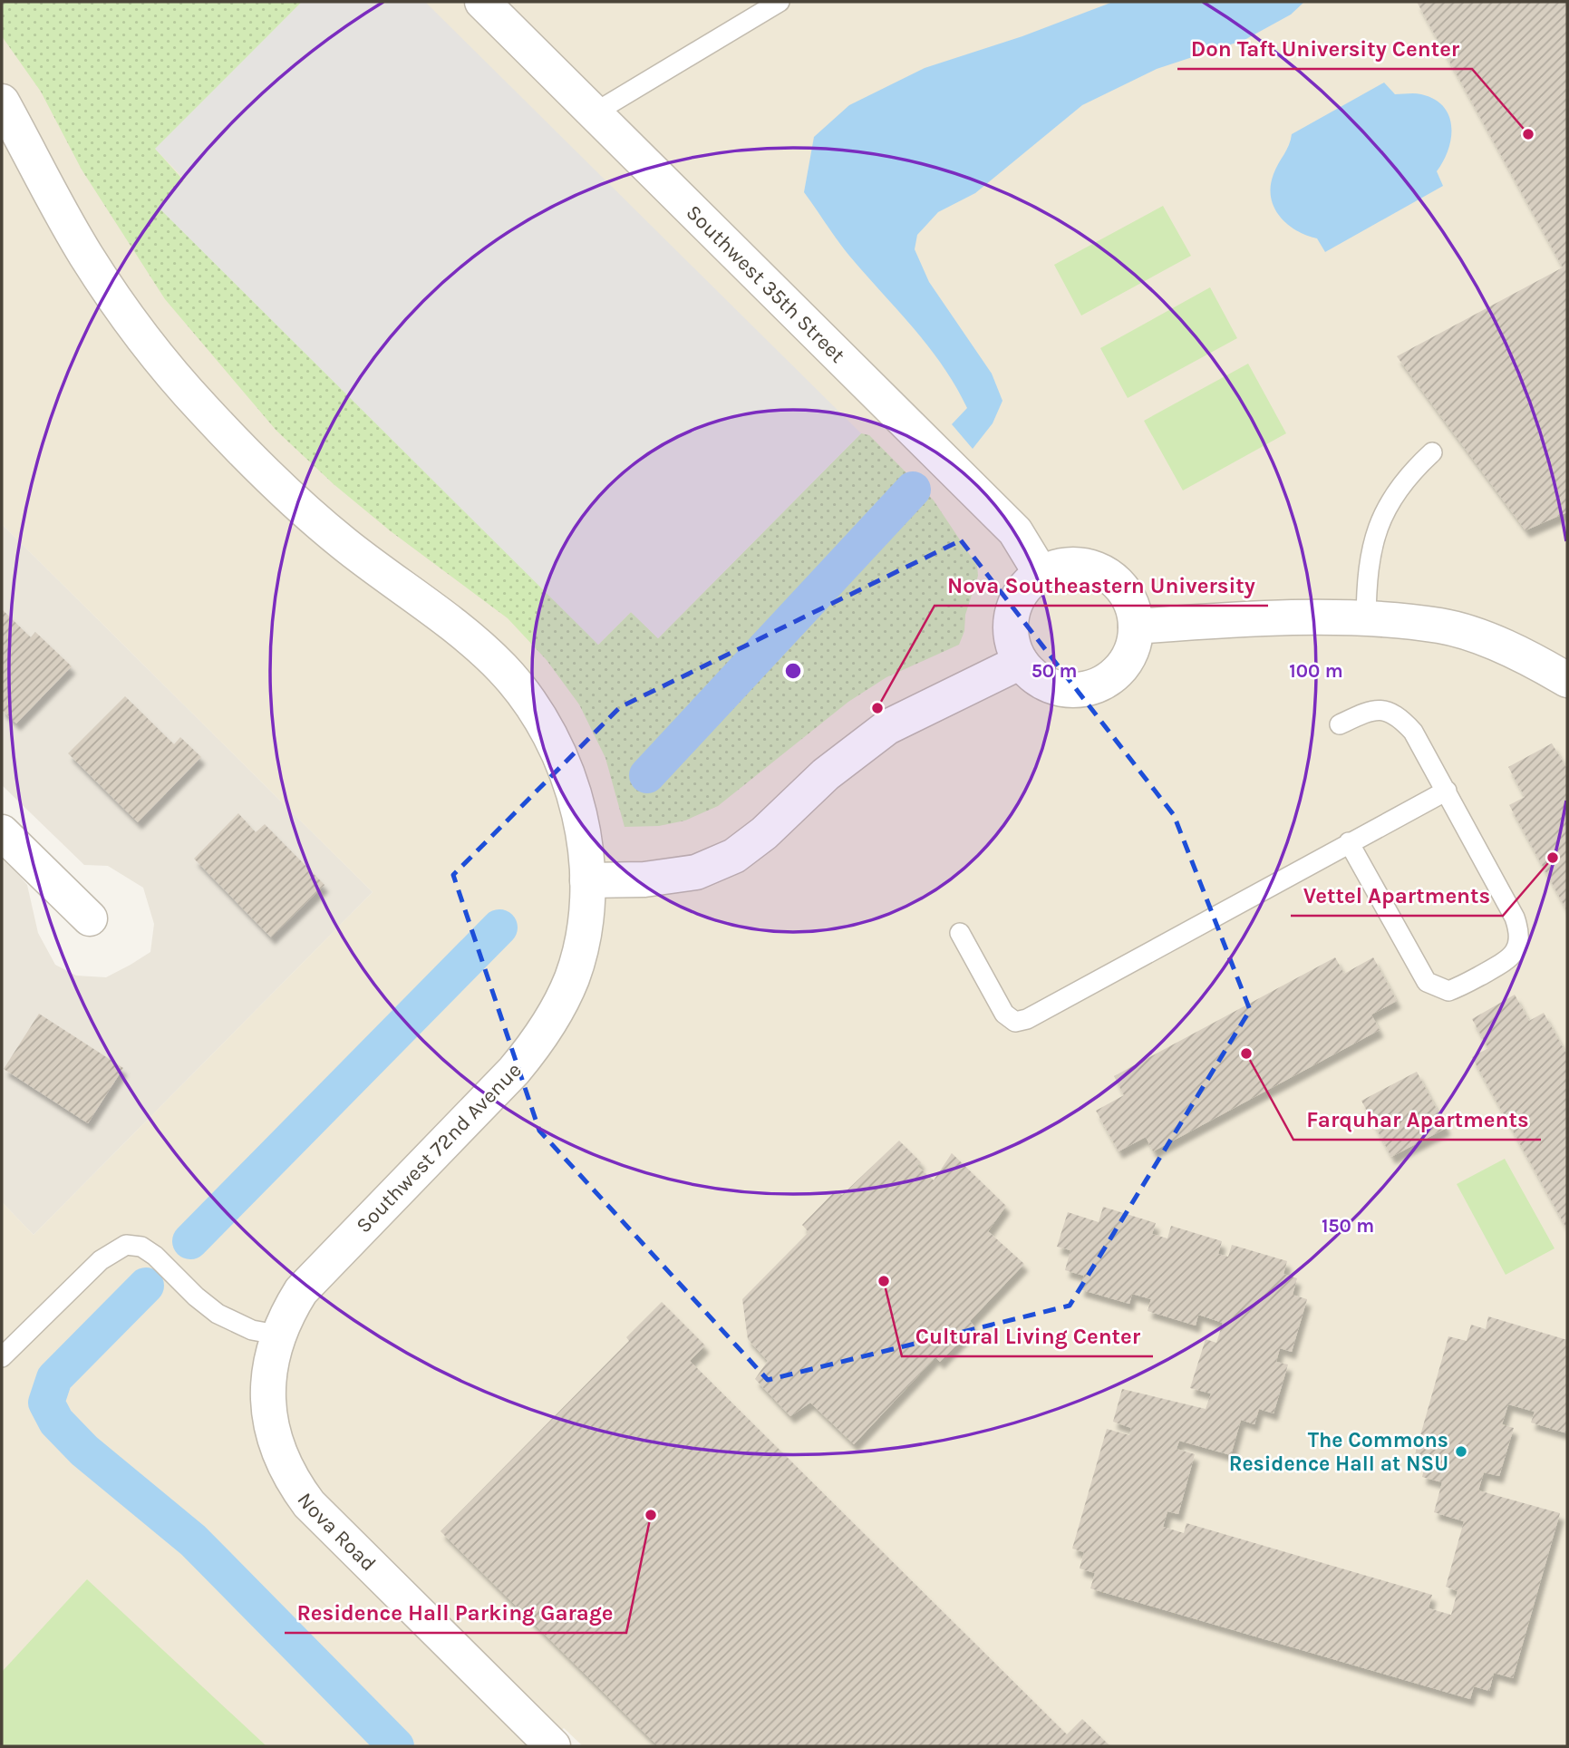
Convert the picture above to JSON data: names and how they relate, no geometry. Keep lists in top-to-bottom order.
{
  "streets": {
    "street": ["Southwest 35th Street", "Southwest 72nd Avenue", "Nova Road"]
  },
  "crossings": [
    ["Southwest 72nd Avenue", "Nova Road"]
  ],
  "places": [
    "Don Taft University Center",
    "Nova Southeastern University",
    "Vettel Apartments",
    "Farquhar Apartments",
    "Cultural Living Center",
    "The Commons Residence Hall at NSU",
    "Residence Hall Parking Garage"
  ],
  "rings": ["50 m", "100 m", "150 m"]
}
